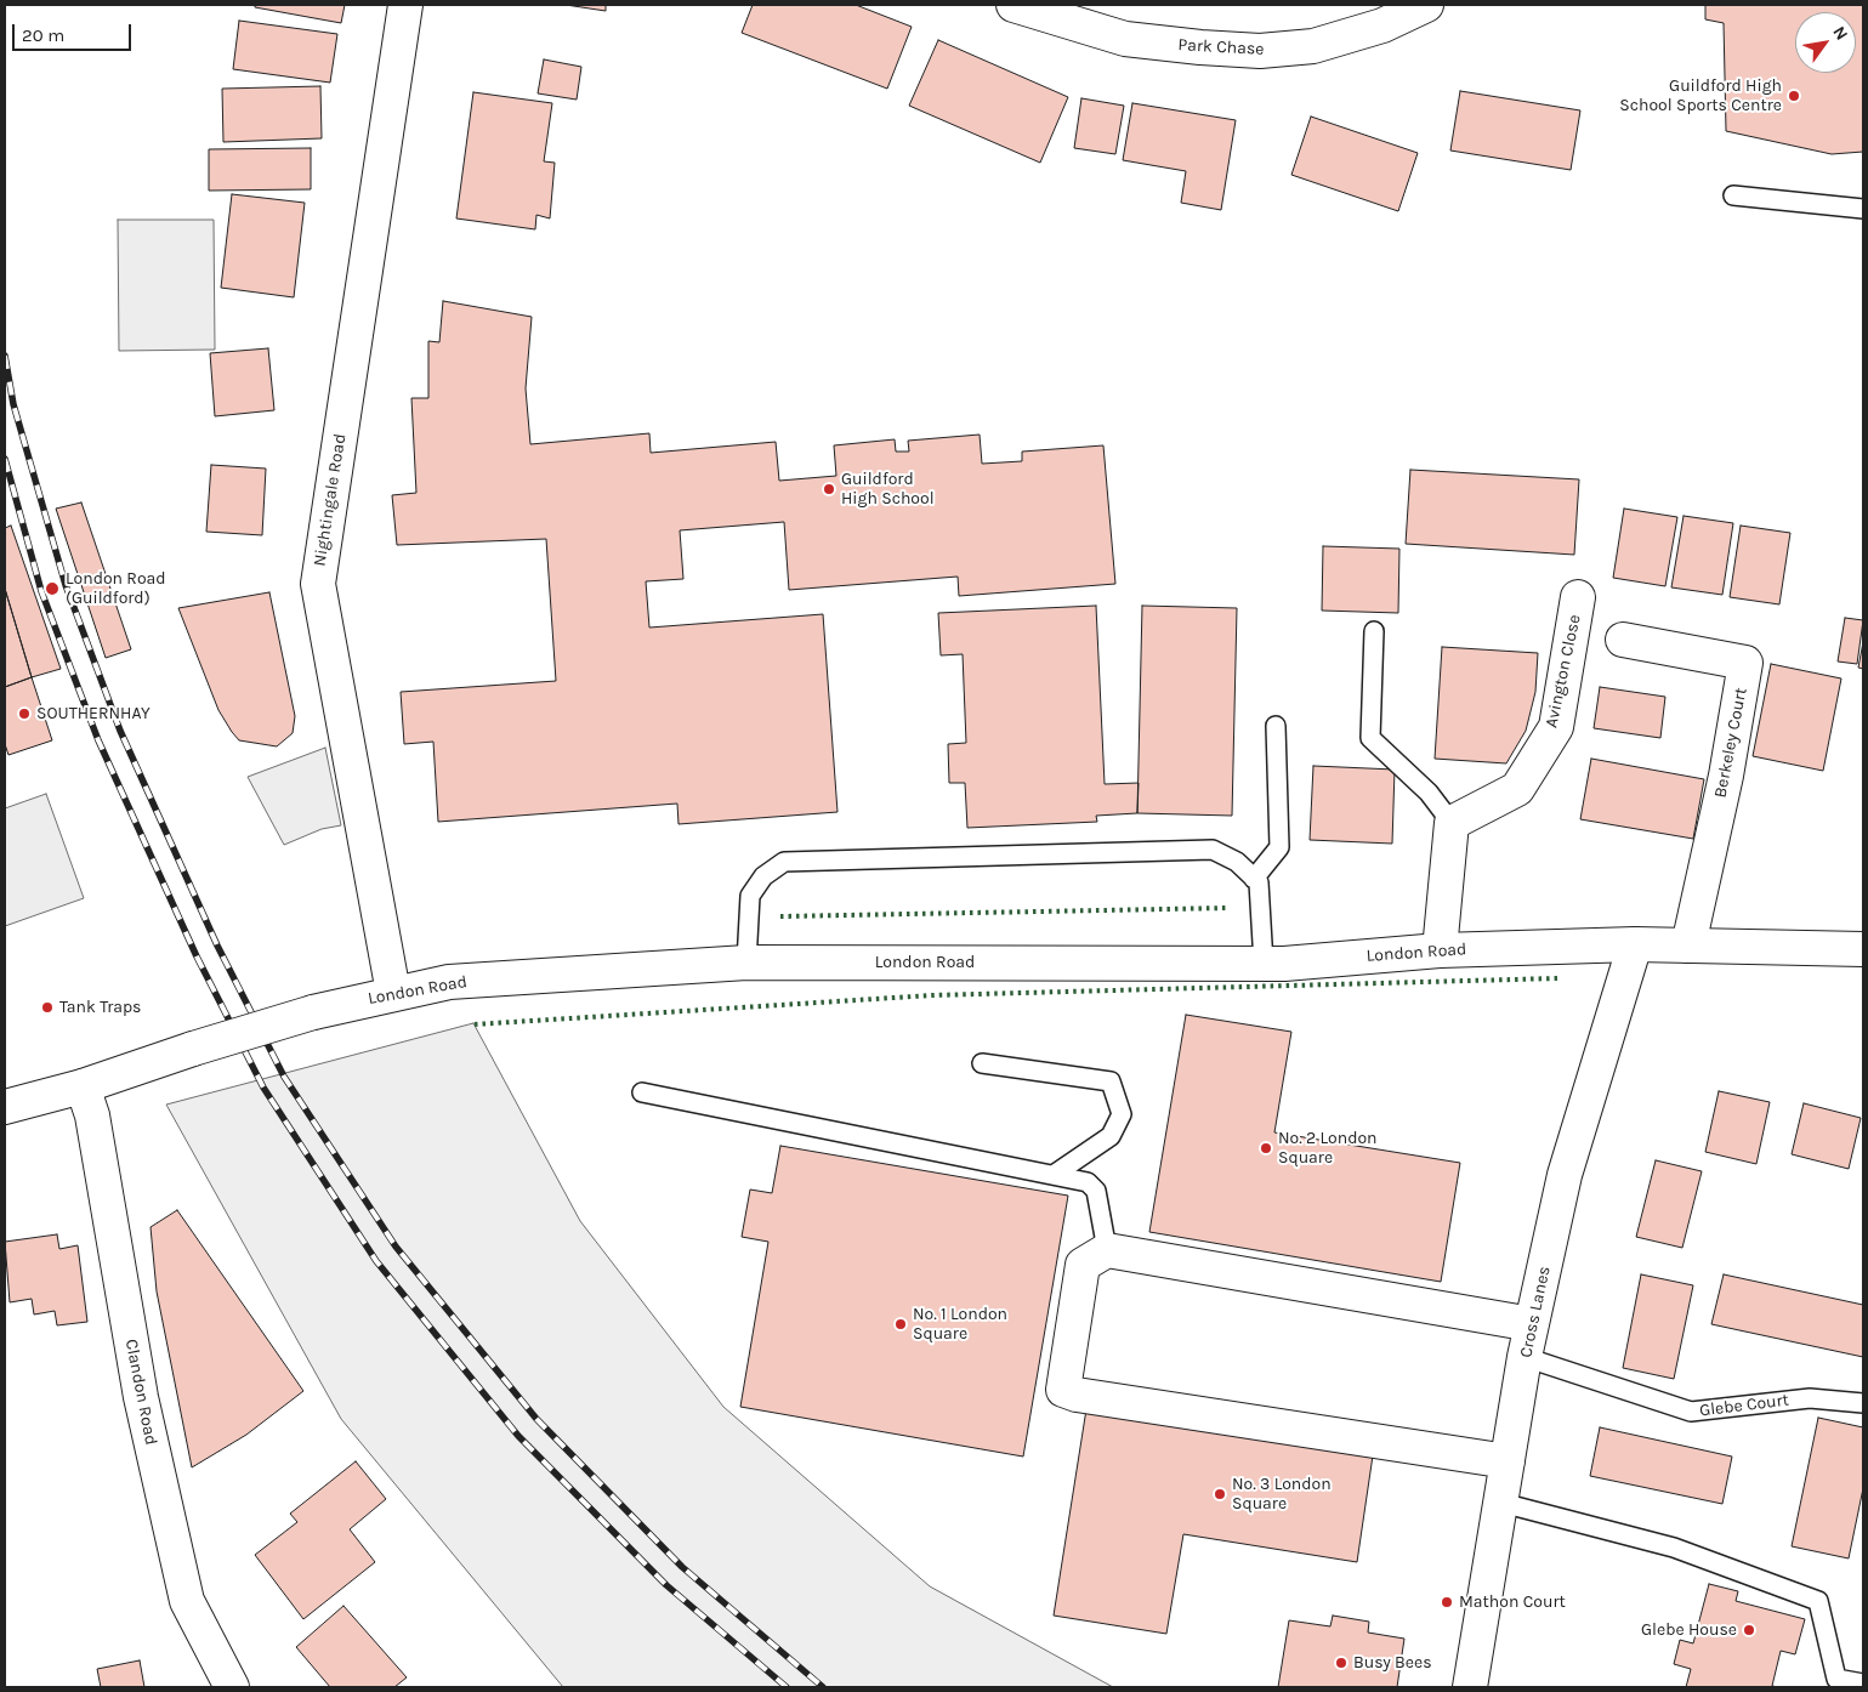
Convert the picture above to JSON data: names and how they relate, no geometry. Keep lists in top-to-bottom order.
{
  "streets": {
    "street": [
      "Park Chase",
      "Nightingale Road",
      "Avington Close",
      "Berkeley Court",
      "London Road",
      "Cross Lanes",
      "Clandon Road"
    ],
    "lane": ["Glebe Court"]
  },
  "crossings": [
    ["Nightingale Road", "London Road"],
    ["Berkeley Court", "London Road"],
    ["London Road", "Cross Lanes"],
    ["London Road", "Clandon Road"],
    ["Cross Lanes", "Glebe Court"]
  ],
  "places": [
    "Guildford High School Sports Centre",
    "Guildford High School",
    "London Road (Guildford)",
    "SOUTHERNHAY",
    "Tank Traps",
    "No. 2 London Square",
    "No. 1 London Square",
    "No. 3 London Square",
    "Mathon Court",
    "Glebe House",
    "Busy Bees"
  ],
  "scale_bar": "20 m",
  "north": "top right"
}
